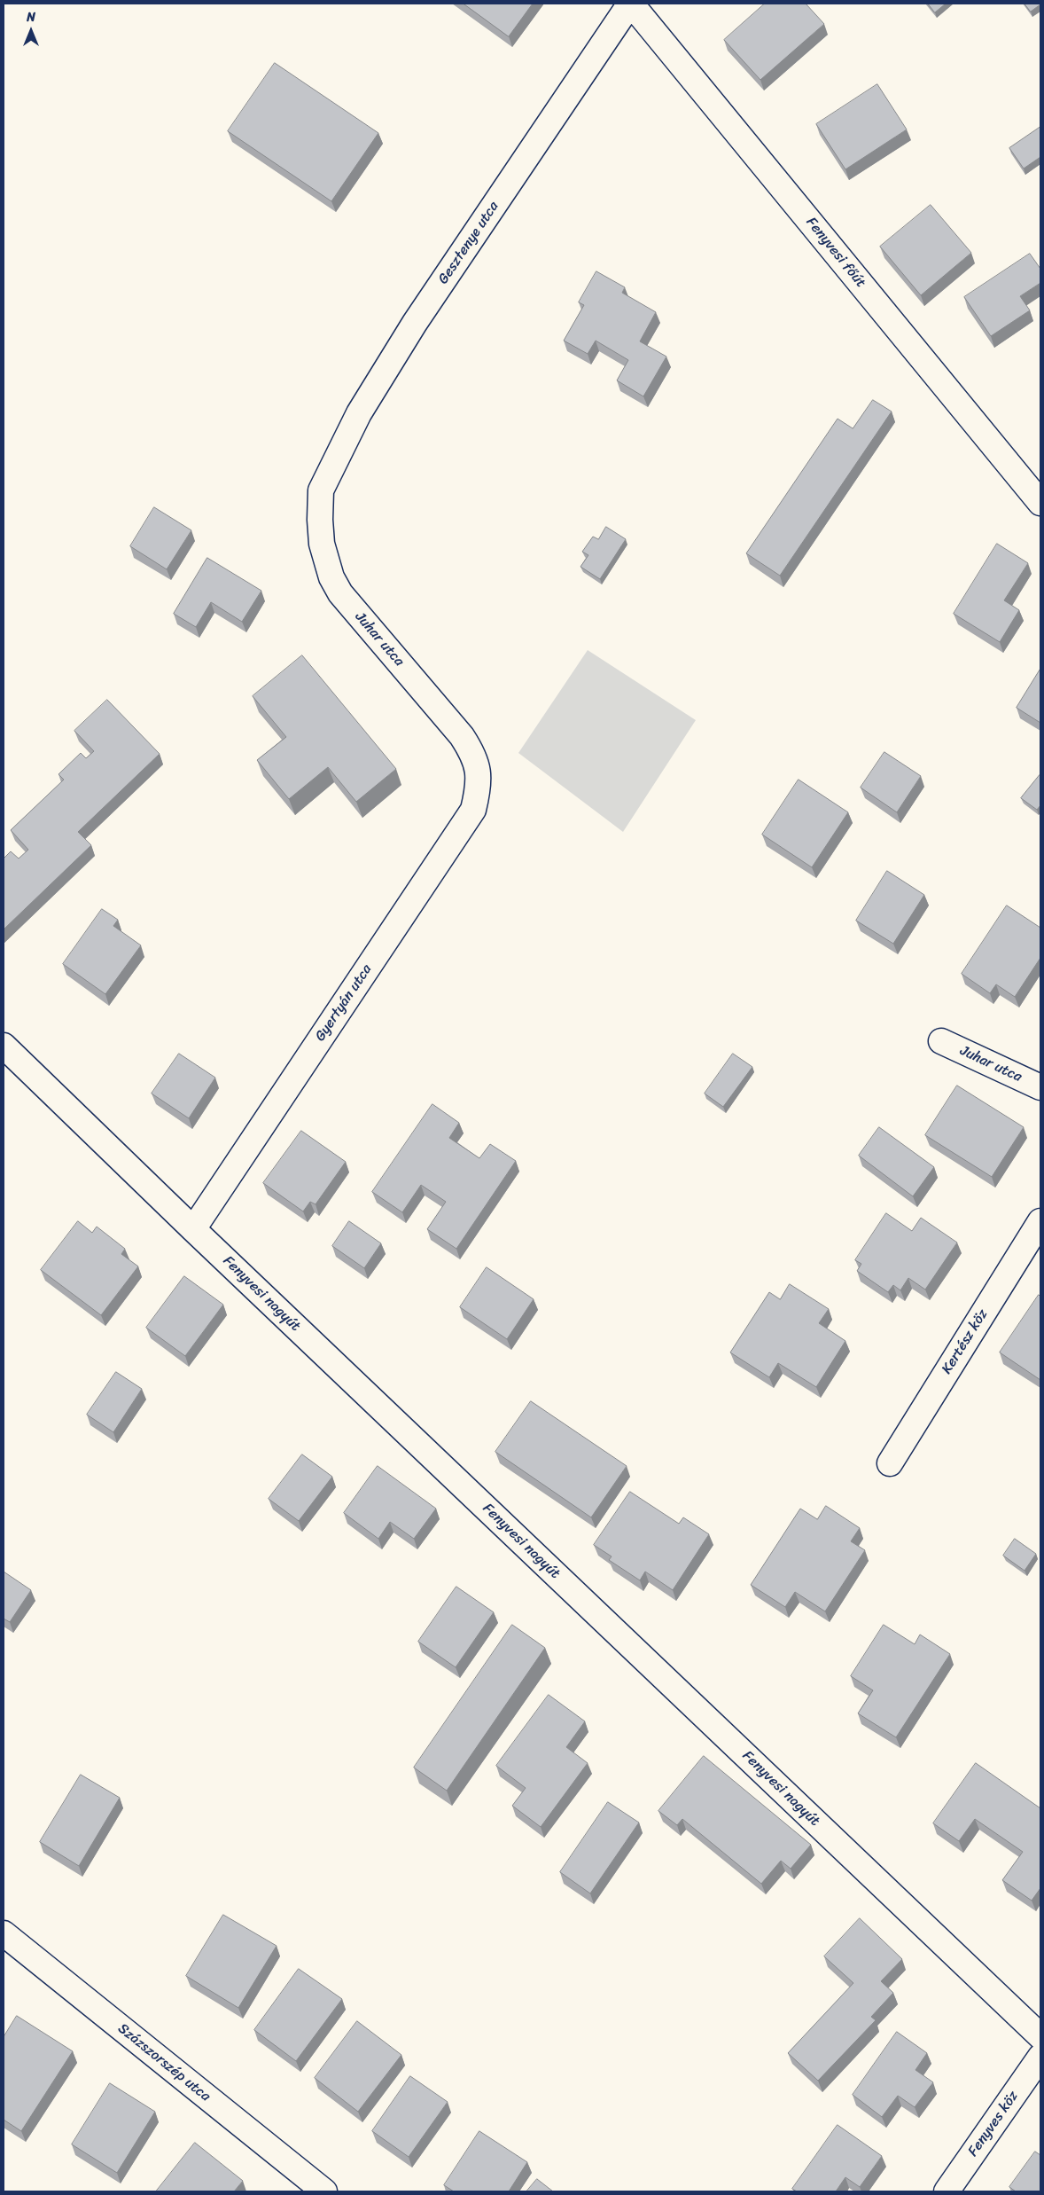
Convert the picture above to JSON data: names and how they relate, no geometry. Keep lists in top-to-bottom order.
{
  "streets": {
    "street": [
      "Gesztenye utca",
      "Fenyvesi főút",
      "Juhar utca",
      "Gyertyán utca",
      "Fenyvesi nagyút",
      "Kertész köz",
      "Százszorszép utca",
      "Fenyves köz"
    ]
  },
  "crossings": [
    ["Gesztenye utca", "Fenyvesi főút"],
    ["Gesztenye utca", "Juhar utca"],
    ["Juhar utca", "Gyertyán utca"],
    ["Gyertyán utca", "Fenyvesi nagyút"]
  ],
  "north": "top"
}
